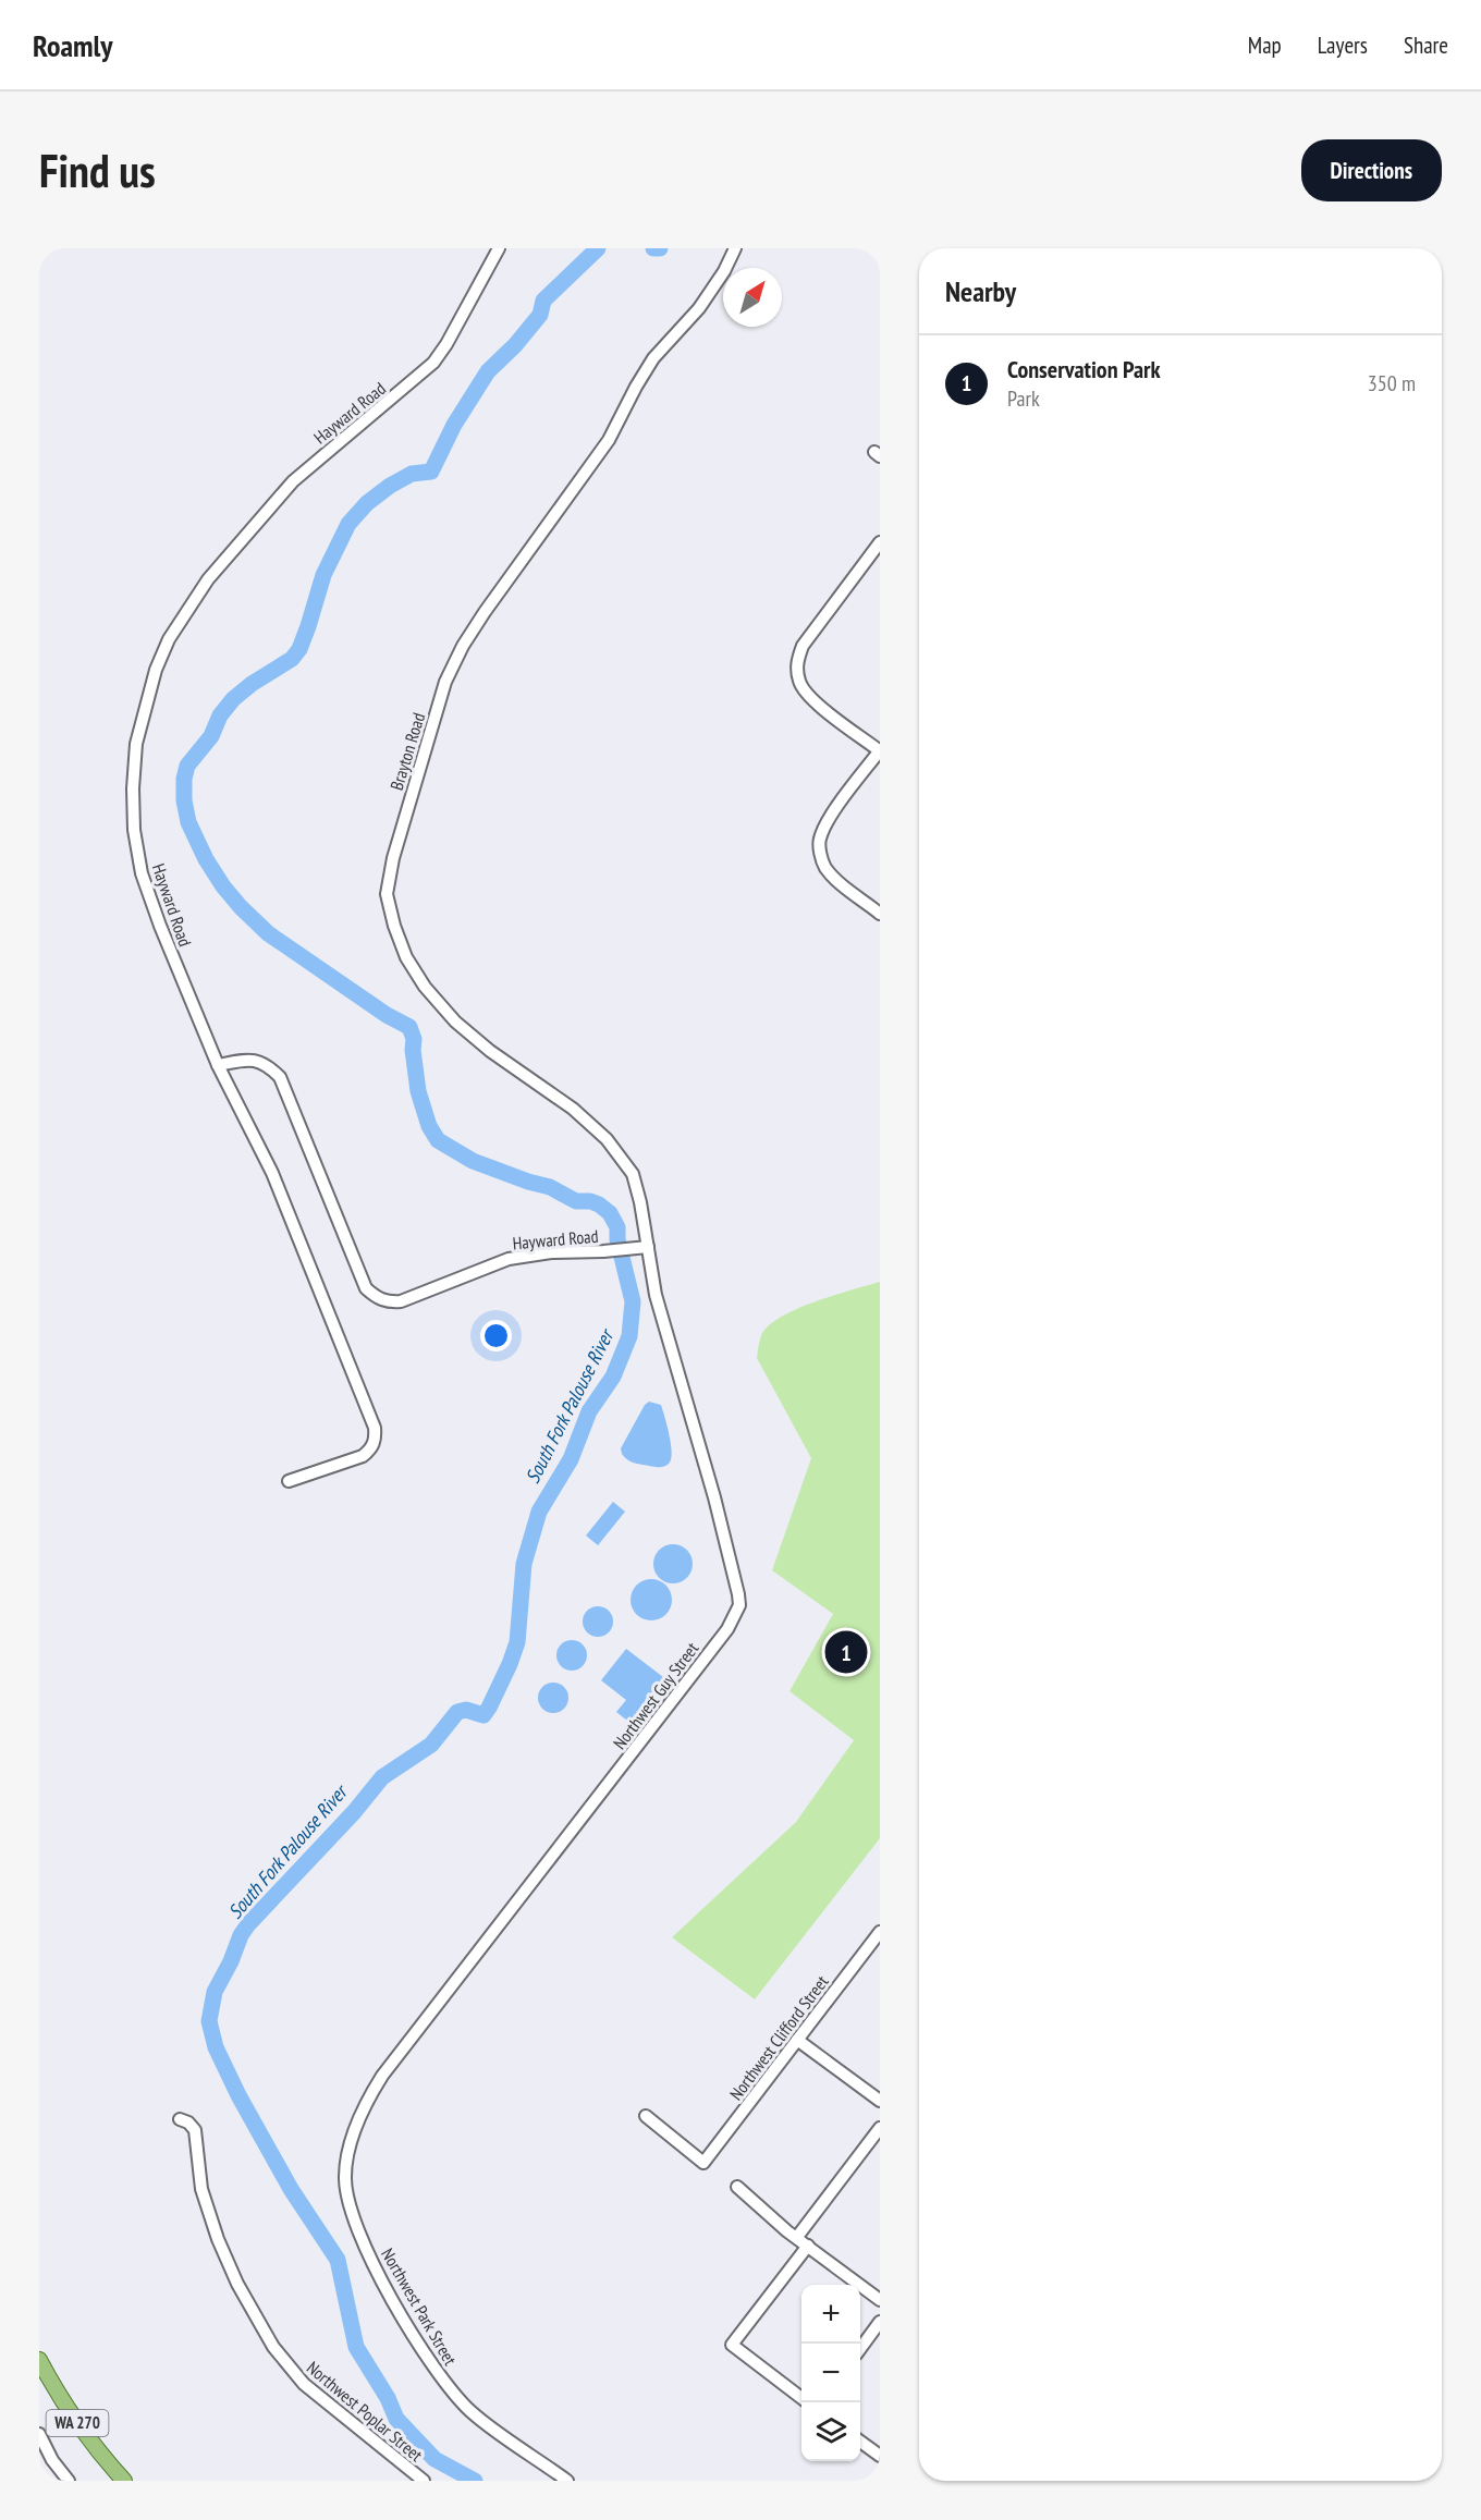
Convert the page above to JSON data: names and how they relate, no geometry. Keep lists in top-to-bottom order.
{
  "streets": {
    "main road": ["WA 270"],
    "street": [
      "Hayward Road",
      "Brayton Road",
      "Northwest Guy Street",
      "Northwest Clifford Street",
      "Northwest Park Street",
      "Northwest Poplar Street"
    ]
  },
  "crossings": [
    ["Hayward Road", "Brayton Road"],
    ["Hayward Road", "Northwest Guy Street"],
    ["Brayton Road", "Northwest Guy Street"],
    ["Northwest Guy Street", "Northwest Park Street"]
  ],
  "water": ["South Fork Palouse River"],
  "north": "top right",
  "page": {
    "header": "Roamly",
    "nav": ["Map", "Layers", "Share"],
    "buttons": "Directions",
    "title": "Find us",
    "heading": "Nearby",
    "list": [
      {
        "mark": "1",
        "name": "Conservation Park",
        "note": "Park",
        "value": "350 m"
      }
    ],
    "pins": "1",
    "map_buttons": ["+", "−"]
  }
}
